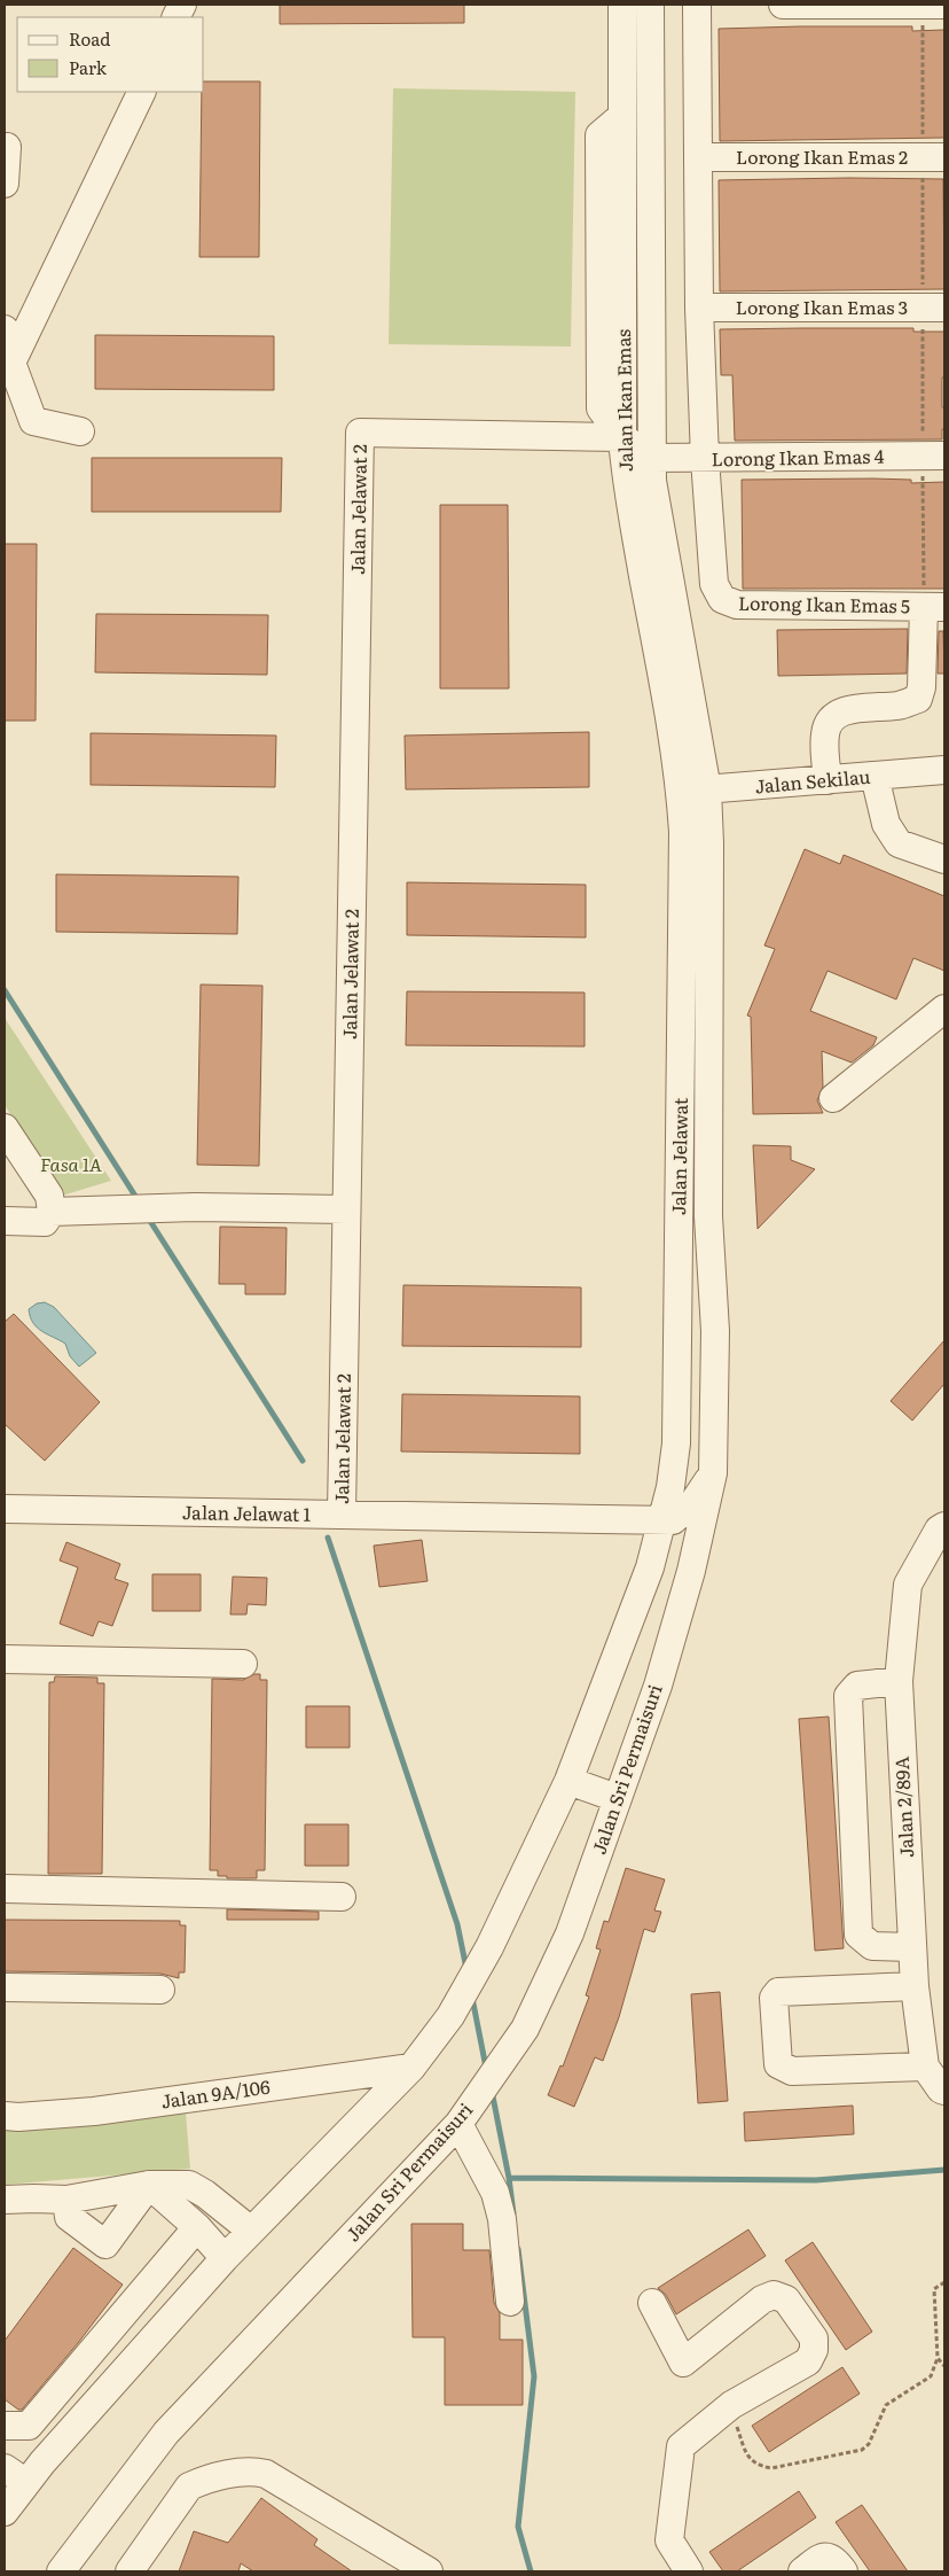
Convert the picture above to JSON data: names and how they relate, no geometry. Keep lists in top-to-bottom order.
{
  "streets": {
    "street": [
      "Lorong Ikan Emas 2",
      "Lorong Ikan Emas 3",
      "Jalan Ikan Emas",
      "Lorong Ikan Emas 4",
      "Jalan Jelawat 2",
      "Lorong Ikan Emas 5",
      "Jalan Sekilau",
      "Jalan Jelawat",
      "Jalan Jelawat 1",
      "Jalan Sri Permaisuri",
      "Jalan 2/89A",
      "Jalan 9A/106"
    ]
  },
  "crossings": [
    ["Jalan Ikan Emas", "Lorong Ikan Emas 4"],
    ["Jalan Ikan Emas", "Jalan Jelawat 2"],
    ["Jalan Ikan Emas", "Jalan Sekilau"],
    ["Jalan Ikan Emas", "Jalan Jelawat"],
    ["Lorong Ikan Emas 4", "Lorong Ikan Emas 5"],
    ["Jalan Jelawat 2", "Jalan Jelawat 1"],
    ["Jalan Sekilau", "Jalan Jelawat"],
    ["Jalan Jelawat", "Jalan Jelawat 1"],
    ["Jalan Jelawat", "Jalan Sri Permaisuri"]
  ],
  "parks": ["Fasa 1A"],
  "legend": ["Road", "Park"]
}
